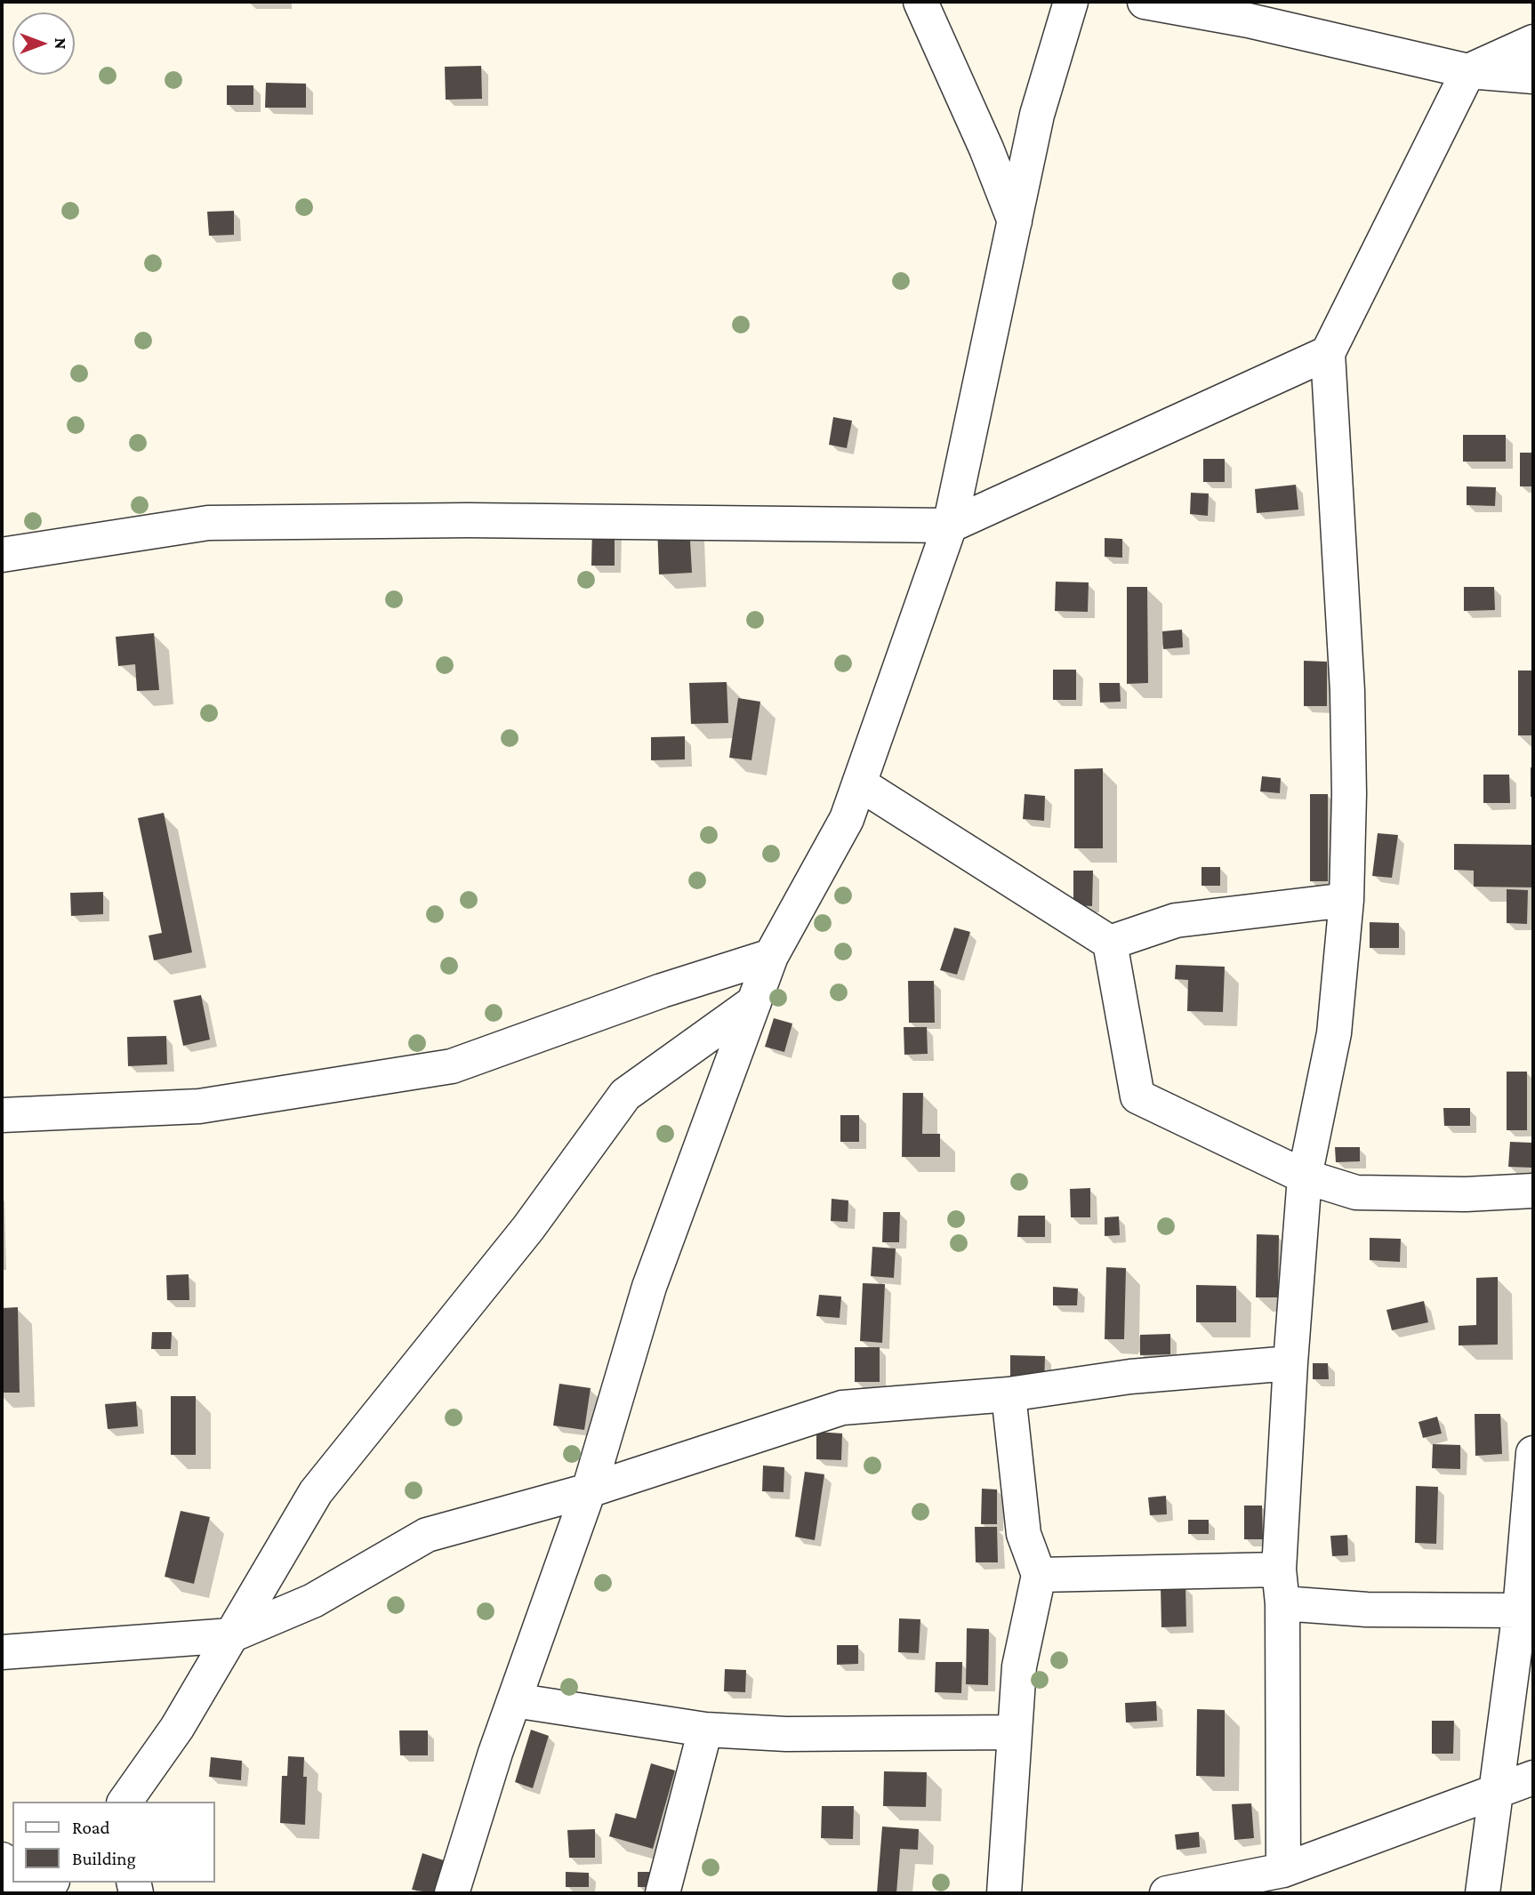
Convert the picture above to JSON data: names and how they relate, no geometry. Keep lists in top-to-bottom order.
{
  "legend": ["Road", "Building"],
  "north": "right"
}
